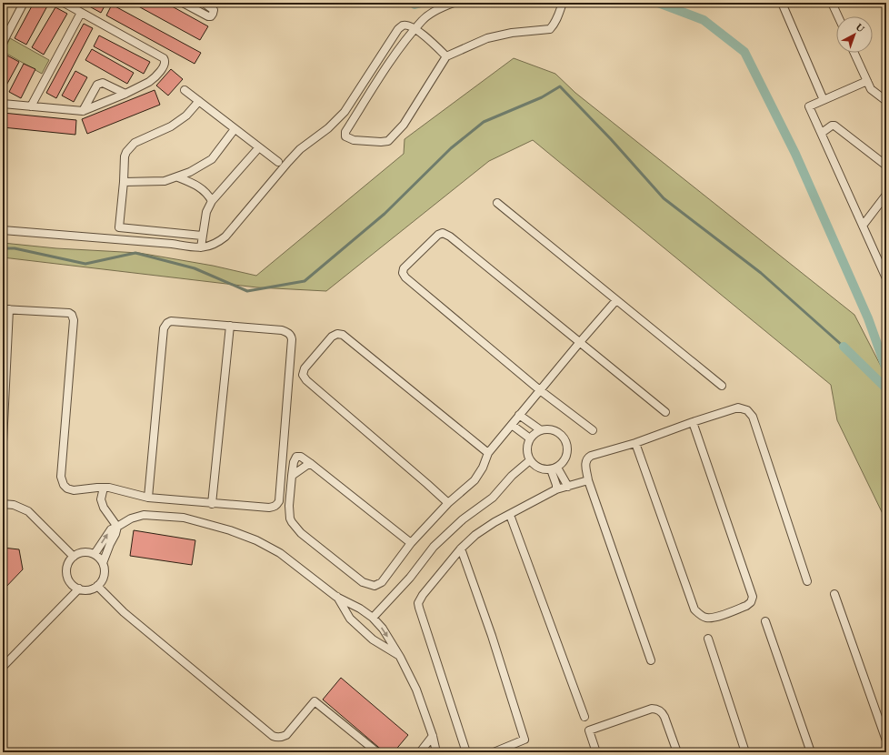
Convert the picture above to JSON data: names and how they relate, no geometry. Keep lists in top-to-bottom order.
{
  "north": "top right"
}
